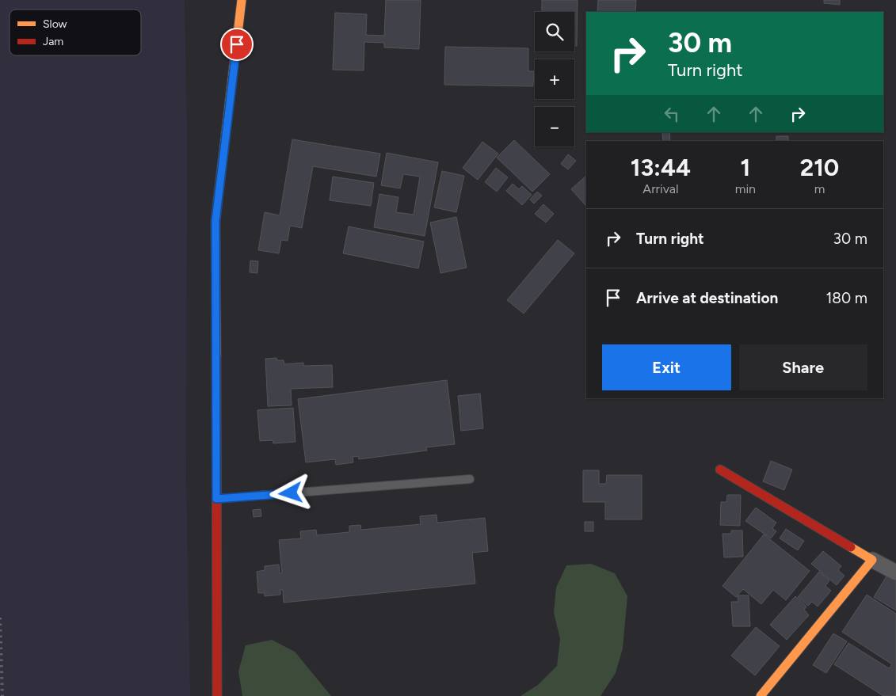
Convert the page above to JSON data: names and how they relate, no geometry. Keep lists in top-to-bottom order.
{
  "legend": ["Slow", "Jam"],
  "page": {
    "map_buttons": ["+", "−"],
    "turn": ["30 m", "Turn right"],
    "eta": [
      "13:44",
      "Arrival",
      "1",
      "min",
      "210",
      "m"
    ],
    "list": [
      {
        "name": "Turn right",
        "value": "30 m"
      },
      {
        "name": "Arrive at destination",
        "value": "180 m"
      }
    ],
    "buttons": ["Exit", "Share"]
  }
}
